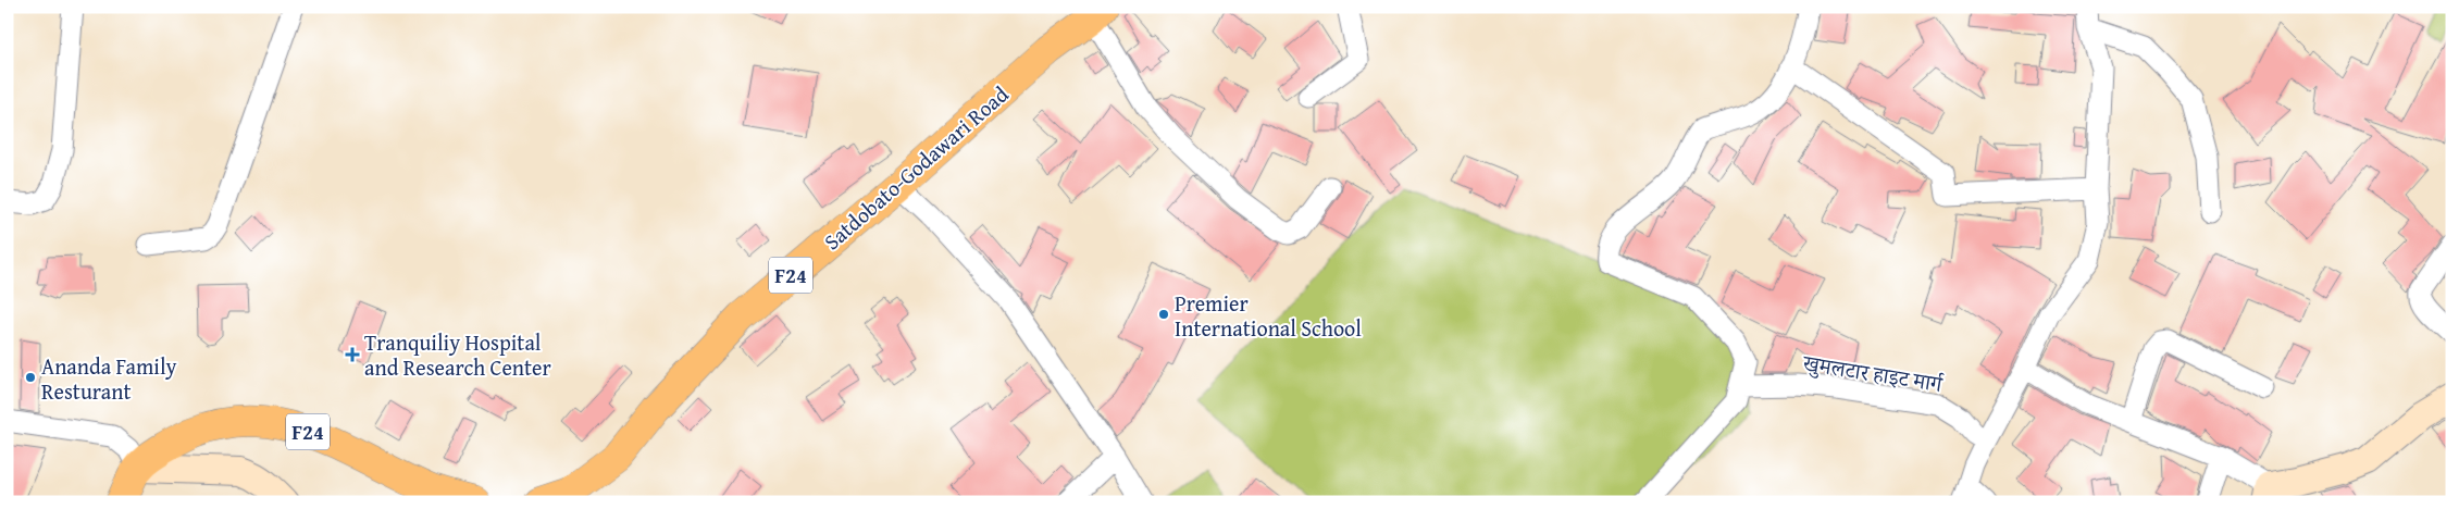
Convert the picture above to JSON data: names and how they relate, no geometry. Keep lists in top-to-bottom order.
{
  "streets": {
    "main road": ["Satdobato-Godawari Road", "F24"],
    "street": ["खुमलटार हाइट मार्ग"]
  },
  "places": {
    "other": ["Premier International School", "Ananda Family Resturant"],
    "health": ["Tranquiliy Hospital and Research Center"]
  }
}
